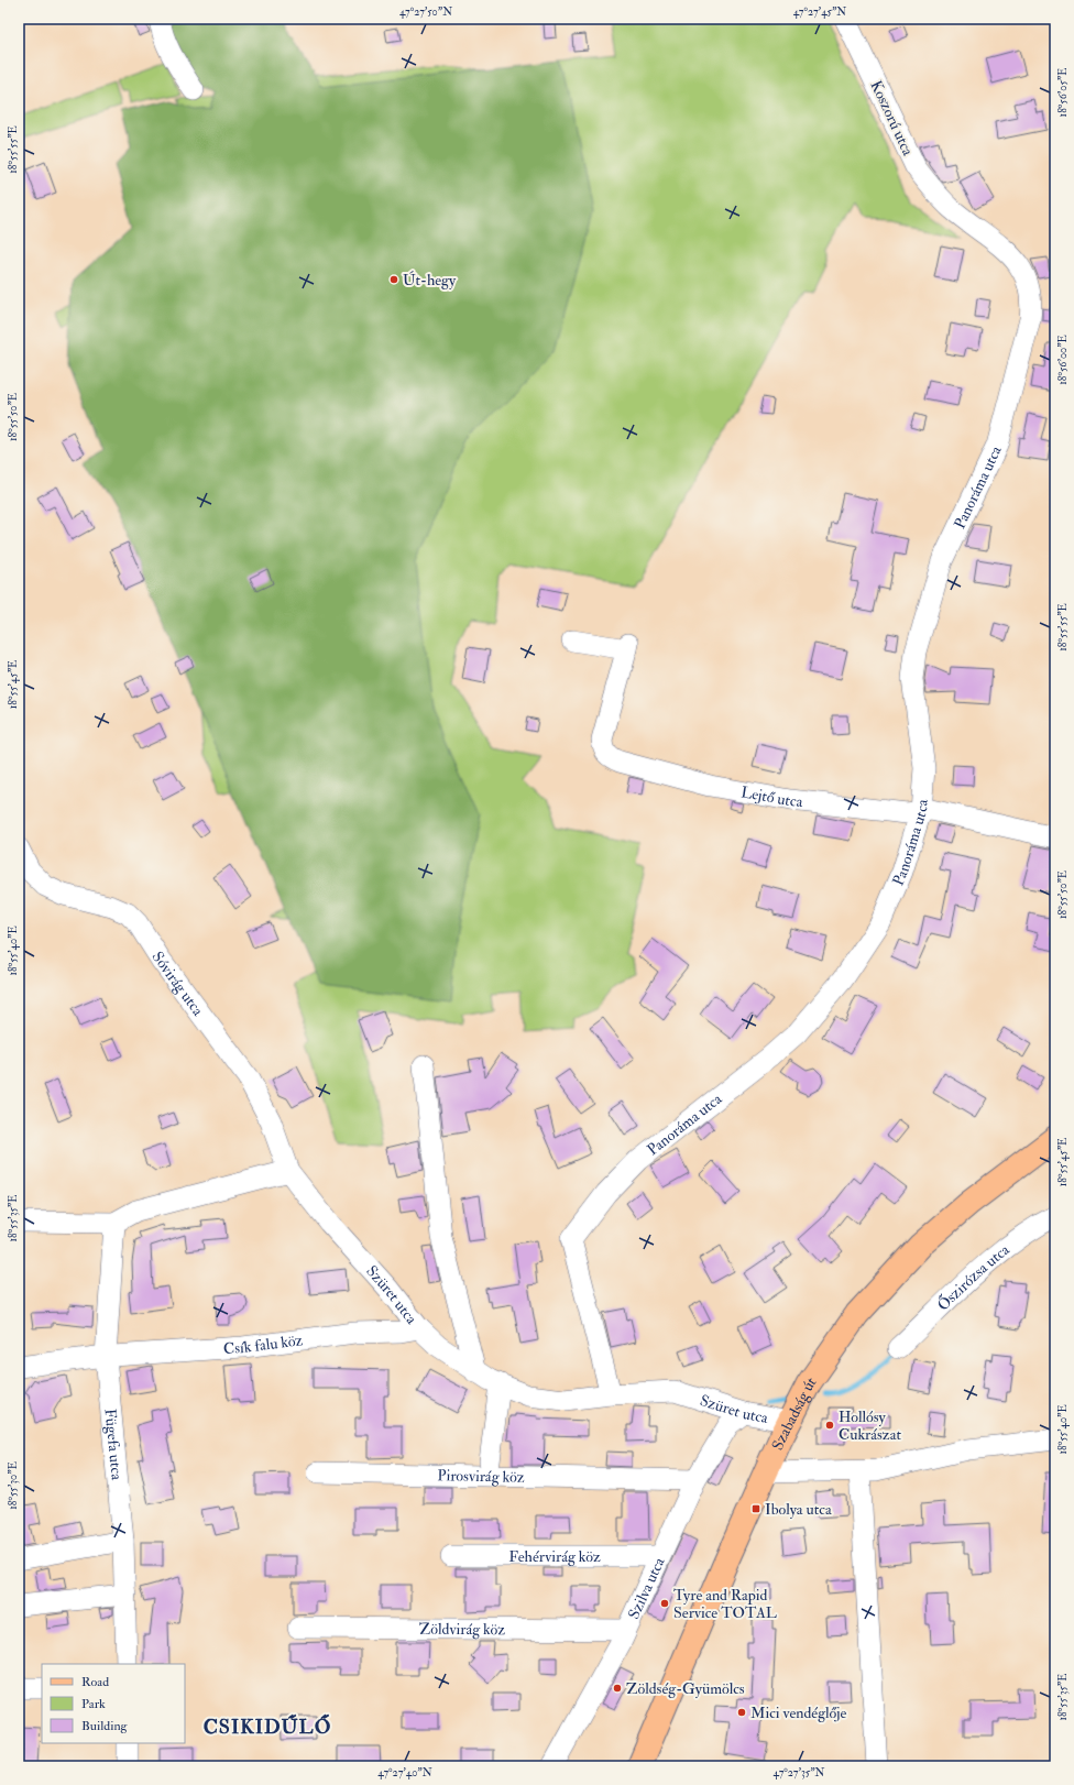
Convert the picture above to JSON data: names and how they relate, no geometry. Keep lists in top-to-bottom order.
{
  "streets": {
    "main road": ["Szabadság út"],
    "street": [
      "Koszorú utca",
      "Panoráma utca",
      "Lejtő utca",
      "Sóvirág utca",
      "Őszirózsa utca",
      "Szüret utca",
      "Csík falu köz",
      "Fügefa utca",
      "Pirosvirág köz",
      "Fehérvirág köz",
      "Szilva utca",
      "Zöldvirág köz"
    ]
  },
  "crossings": [
    ["Koszorú utca", "Panoráma utca"],
    ["Panoráma utca", "Lejtő utca"],
    ["Panoráma utca", "Szüret utca"],
    ["Sóvirág utca", "Szüret utca"],
    ["Szüret utca", "Csík falu köz"],
    ["Szüret utca", "Szabadság út"],
    ["Szüret utca", "Szilva utca"],
    ["Csík falu köz", "Fügefa utca"],
    ["Pirosvirág köz", "Szilva utca"],
    ["Fehérvirág köz", "Szilva utca"],
    ["Szilva utca", "Zöldvirág köz"]
  ],
  "districts": ["CSIKIDŰLŐ"],
  "places": {
    "other": [
      "Út-hegy",
      "Hollósy Cukrászat",
      "Tyre and Rapid Service TOTAL",
      "Zöldség-Gyümölcs",
      "Mici vendéglője"
    ],
    "transit": ["Ibolya utca"]
  },
  "legend": ["Road", "Park", "Building"],
  "coordinates": [
    "47°27'50\"N",
    "47°27'45\"N",
    "18°56'05\"E",
    "18°55'55\"E",
    "18°56'00\"E",
    "18°55'50\"E",
    "18°55'45\"E",
    "18°55'40\"E",
    "18°55'35\"E",
    "18°55'30\"E",
    "47°27'40\"N",
    "47°27'35\"N"
  ]
}
